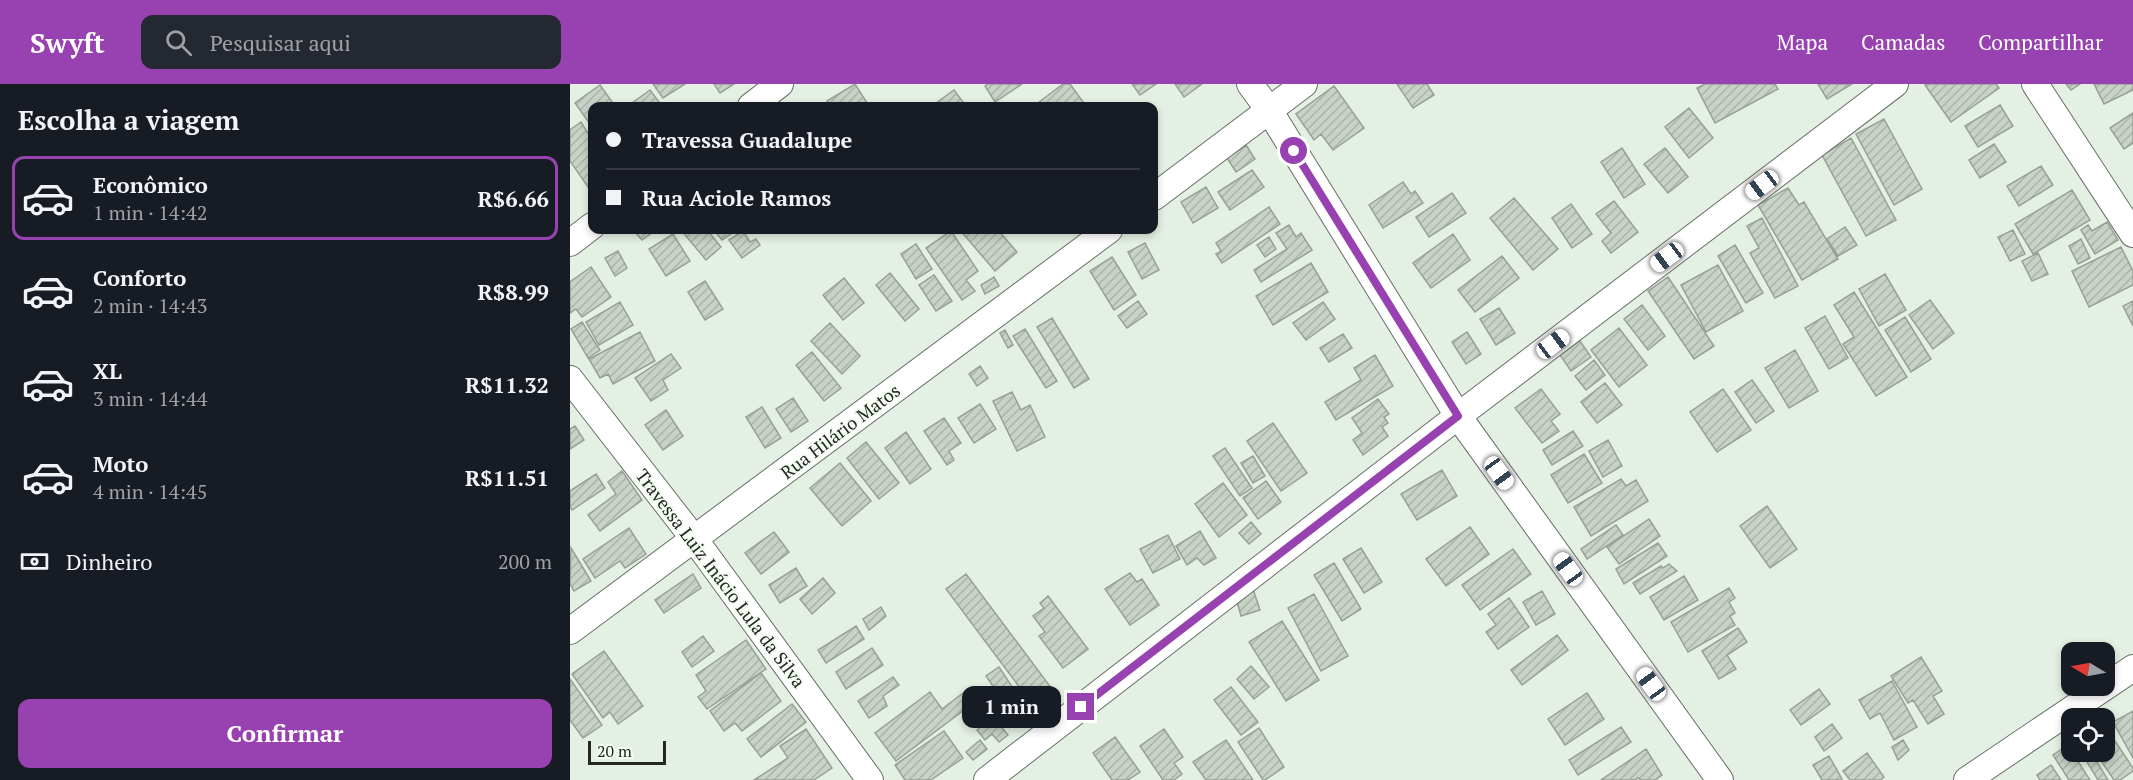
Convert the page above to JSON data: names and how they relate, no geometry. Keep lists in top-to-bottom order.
{
  "streets": {
    "street": ["Rua Hilário Matos", "Travessa Luiz Inácio Lula da Silva"]
  },
  "crossings": [
    ["Rua Hilário Matos", "Travessa Luiz Inácio Lula da Silva"]
  ],
  "scale_bar": "20 m",
  "north": "left",
  "page": {
    "header": "Swyft",
    "search": "Pesquisar aqui",
    "nav": ["Mapa", "Camadas", "Compartilhar"],
    "heading": "Escolha a viagem",
    "banner": ["Travessa Guadalupe", "Rua Aciole Ramos"],
    "list": [
      {
        "name": "Econômico",
        "note": "1 min · 14:42",
        "value": "R$6.66"
      },
      {
        "name": "Conforto",
        "note": "2 min · 14:43",
        "value": "R$8.99"
      },
      {
        "name": "XL",
        "note": "3 min · 14:44",
        "value": "R$11.32"
      },
      {
        "name": "Moto",
        "note": "4 min · 14:45",
        "value": "R$11.51"
      }
    ],
    "pay": ["Dinheiro", "200 m"],
    "bubble": "1 min",
    "buttons": "Confirmar",
    "scale": "20 m"
  }
}
